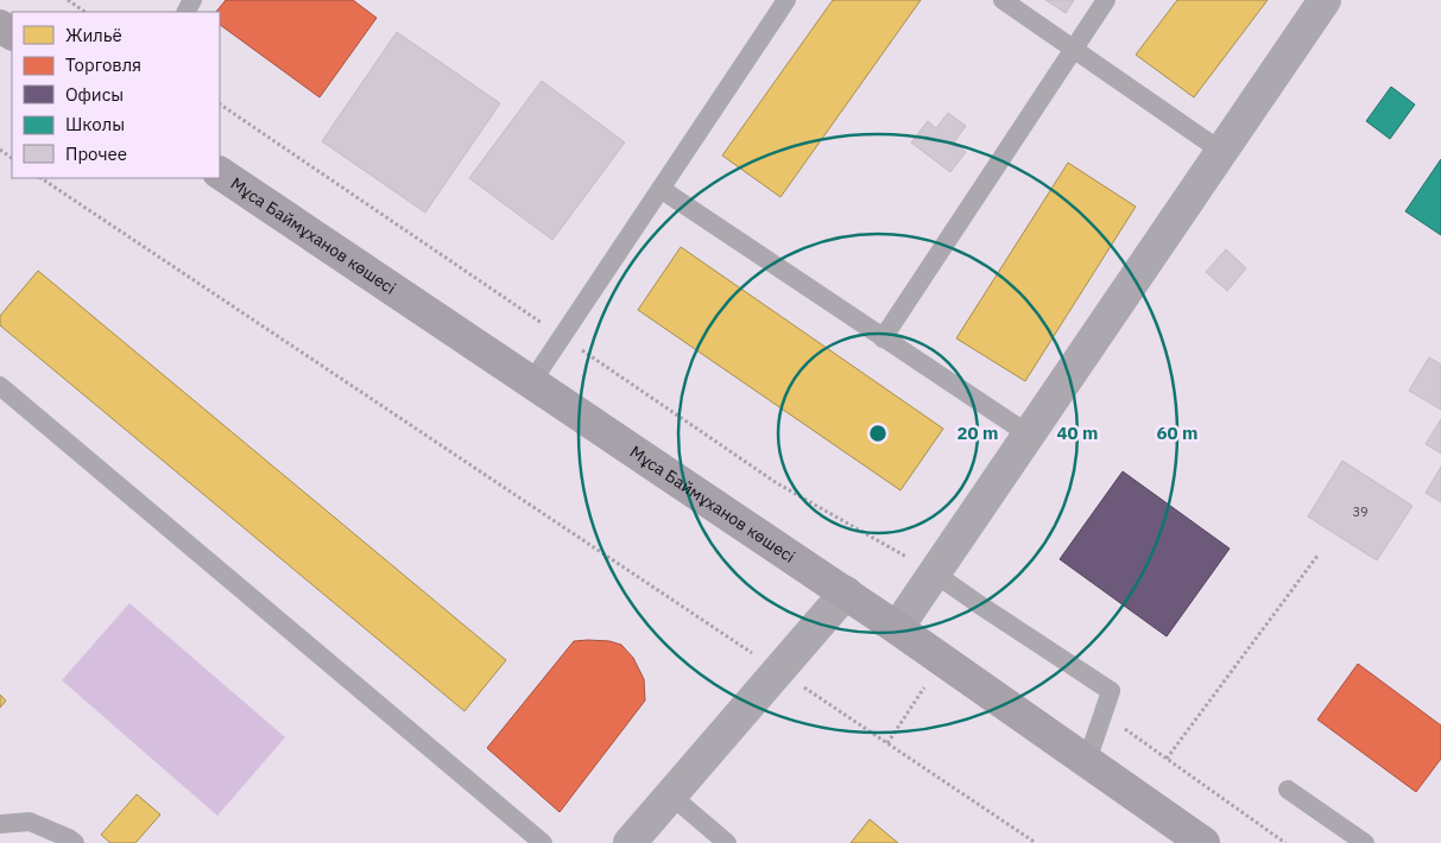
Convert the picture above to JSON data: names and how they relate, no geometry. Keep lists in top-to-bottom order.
{
  "streets": {
    "main road": ["Мұса Баймұханов көшесі"]
  },
  "house_numbers": ["39"],
  "legend": [
    "Жильё",
    "Торговля",
    "Офисы",
    "Школы",
    "Прочее"
  ],
  "rings": ["20 m", "40 m", "60 m"]
}
